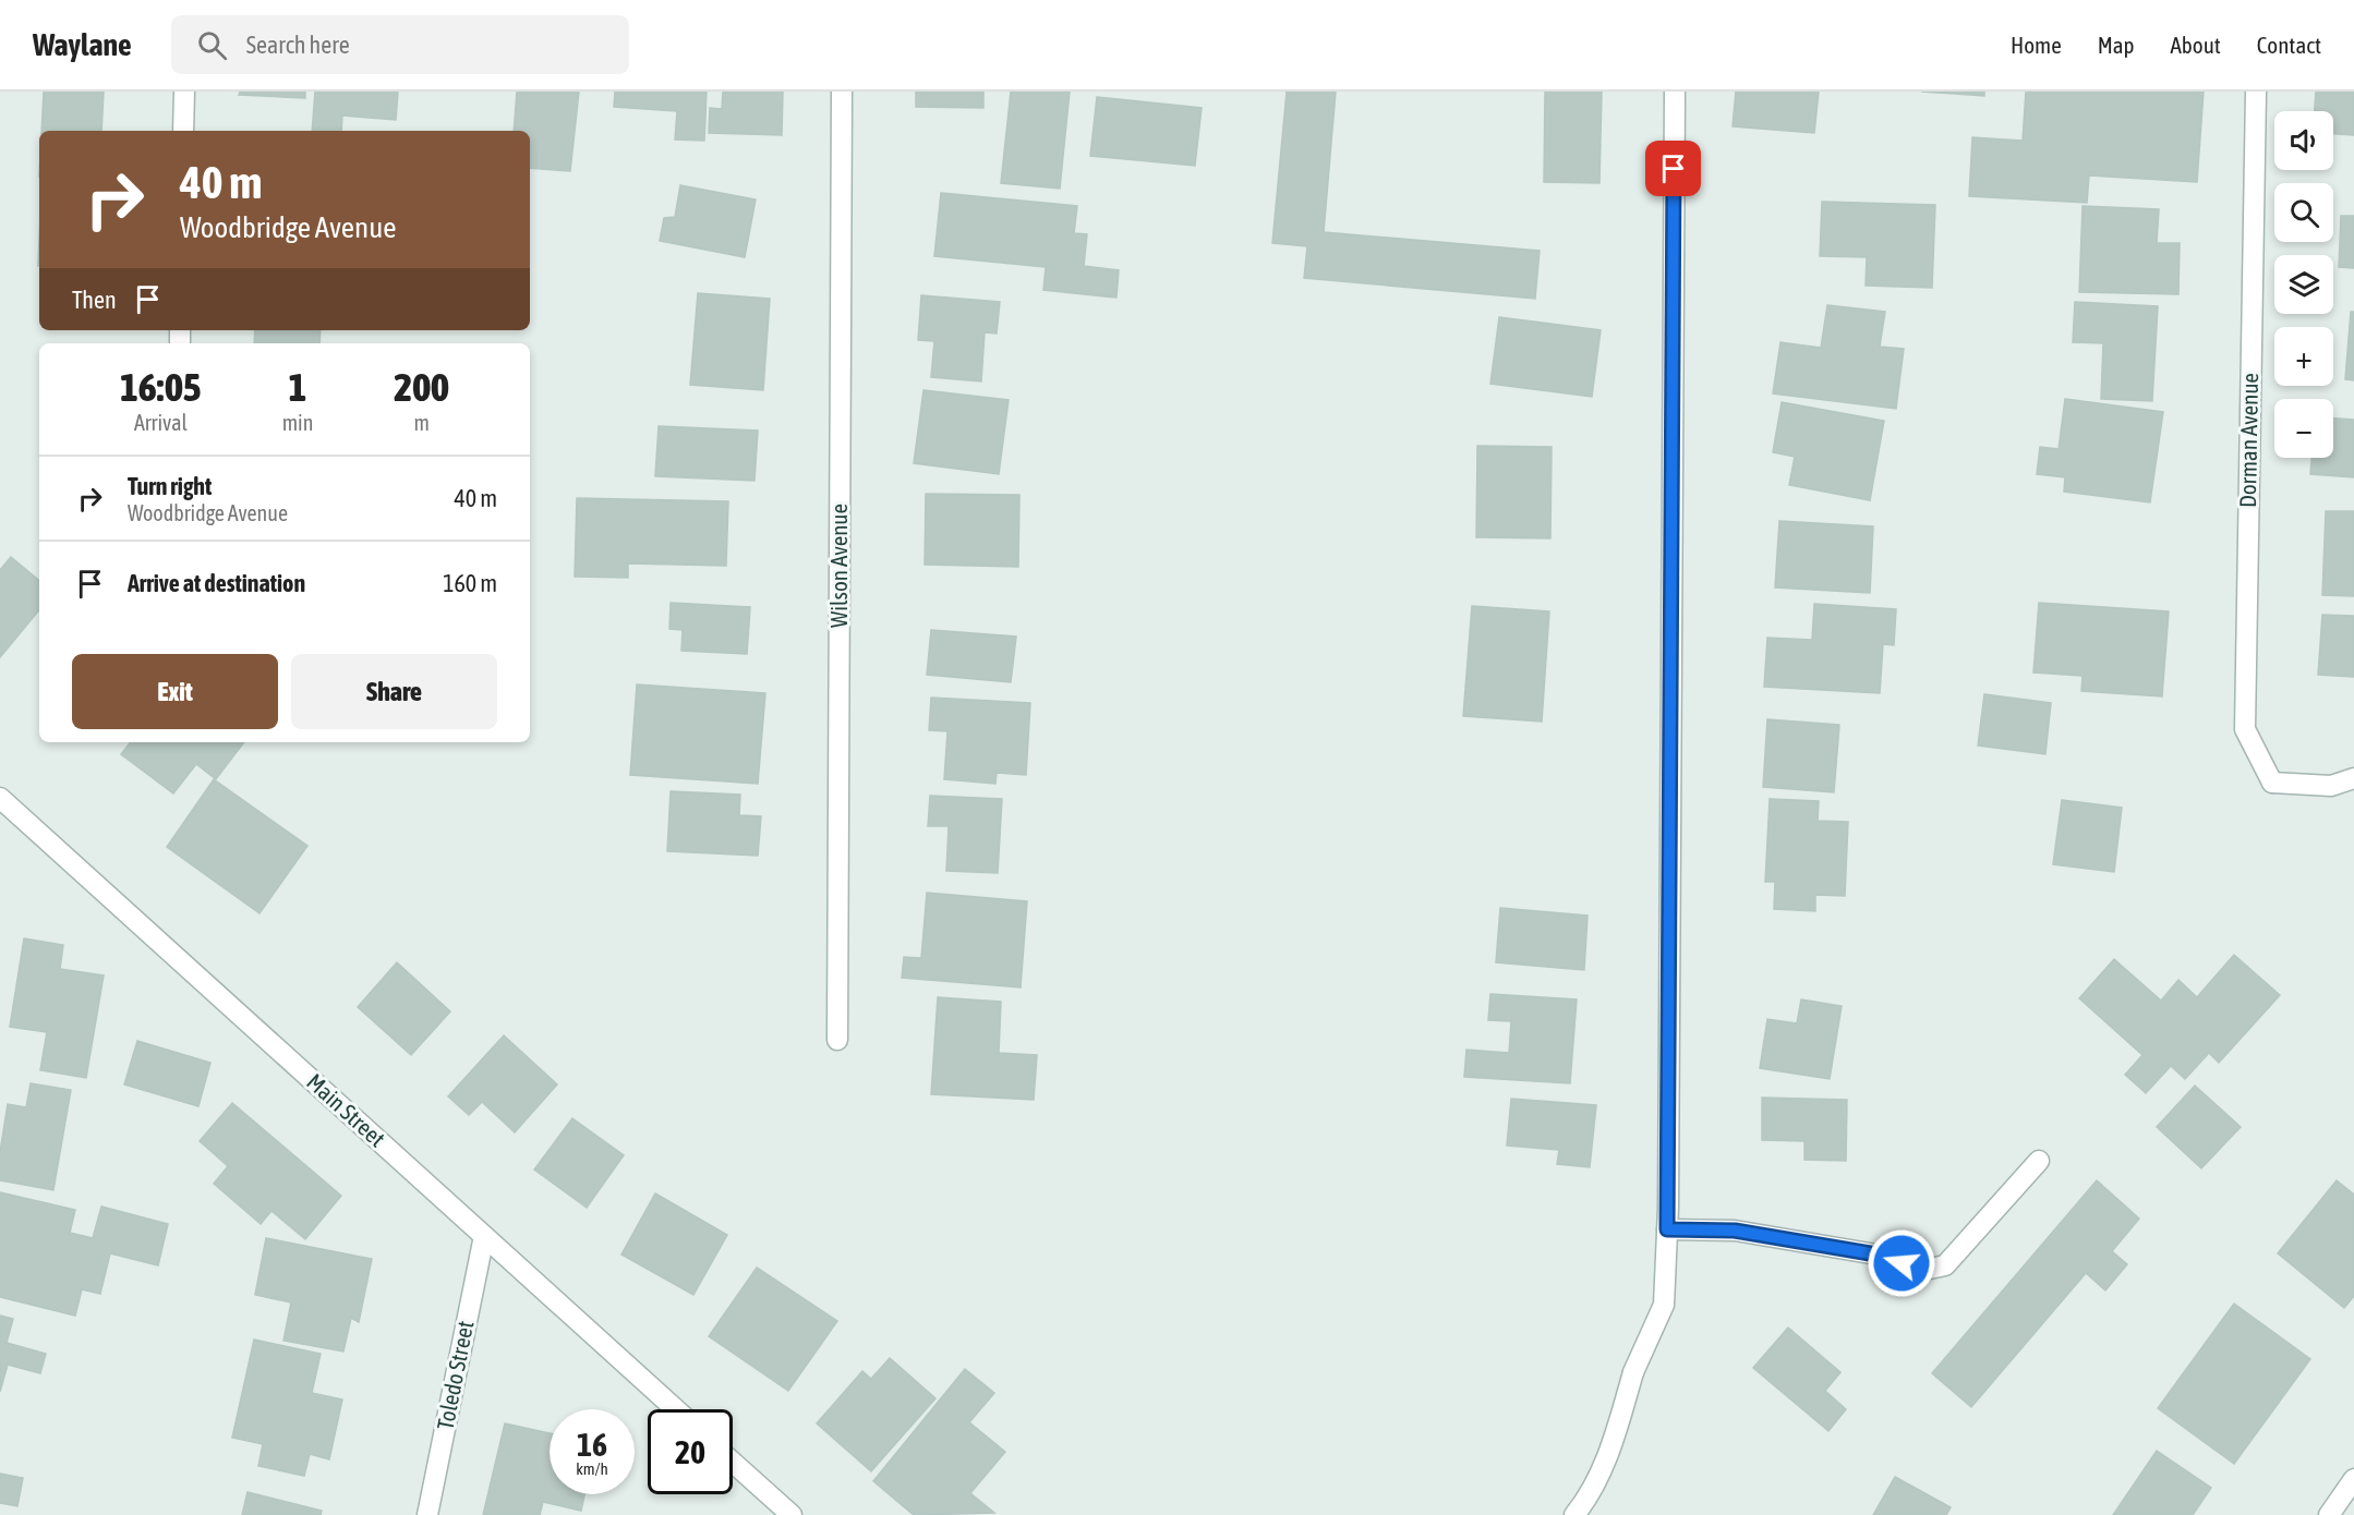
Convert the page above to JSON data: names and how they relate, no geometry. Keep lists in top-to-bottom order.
{
  "streets": {
    "street": [
      "Dorman Avenue",
      "Wilson Avenue",
      "Main Street",
      "Toledo Street"
    ]
  },
  "crossings": [
    ["Main Street", "Toledo Street"]
  ],
  "page": {
    "header": "Waylane",
    "search": "Search here",
    "nav": [
      "Home",
      "Map",
      "About",
      "Contact"
    ],
    "map_buttons": ["+", "−"],
    "turn": ["40 m", "Woodbridge Avenue"],
    "then": "Then",
    "eta": [
      "16:05",
      "Arrival",
      "1",
      "min",
      "200",
      "m"
    ],
    "list": [
      {
        "name": "Turn right",
        "note": "Woodbridge Avenue",
        "value": "40 m"
      },
      {
        "name": "Arrive at destination",
        "value": "160 m"
      }
    ],
    "buttons": ["Exit", "Share"],
    "speed": "16 km/h",
    "limit": "20"
  }
}
